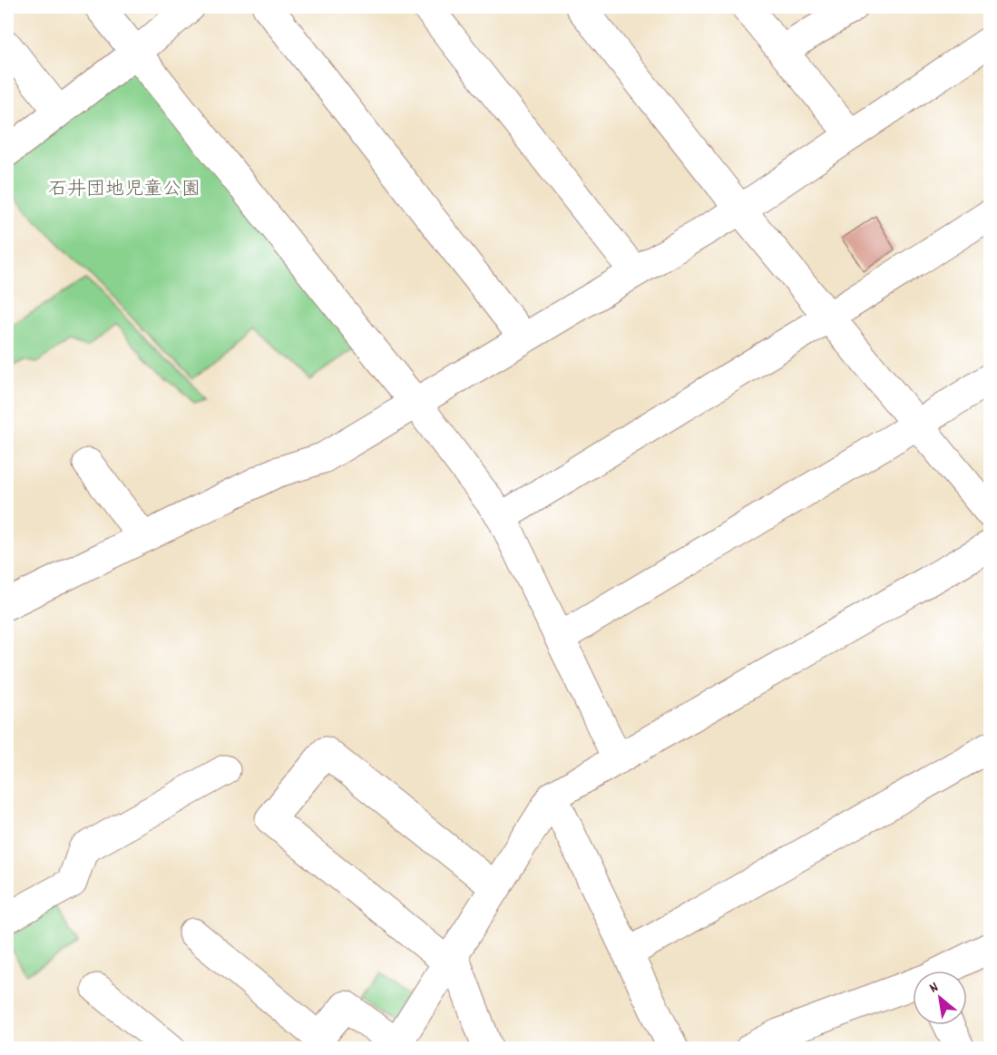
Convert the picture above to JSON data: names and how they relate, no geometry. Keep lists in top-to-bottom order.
{
  "parks": ["石井団地児童公園"],
  "north": "top left"
}
